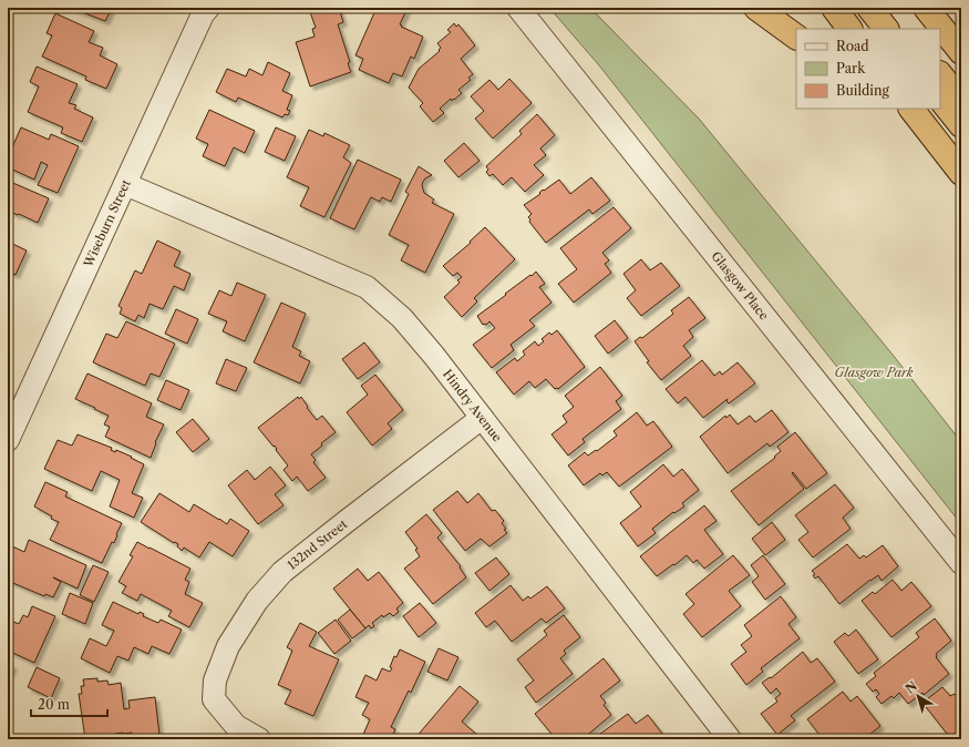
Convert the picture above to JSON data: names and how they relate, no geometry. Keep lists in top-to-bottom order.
{
  "streets": {
    "street": [
      "Wiseburn Street",
      "Glasgow Place",
      "Hindry Avenue",
      "132nd Street"
    ]
  },
  "crossings": [
    ["Wiseburn Street", "Hindry Avenue"],
    ["Hindry Avenue", "132nd Street"]
  ],
  "parks": ["Glasgow Park"],
  "legend": ["Road", "Park", "Building"],
  "scale_bar": "20 m",
  "north": "top left"
}
